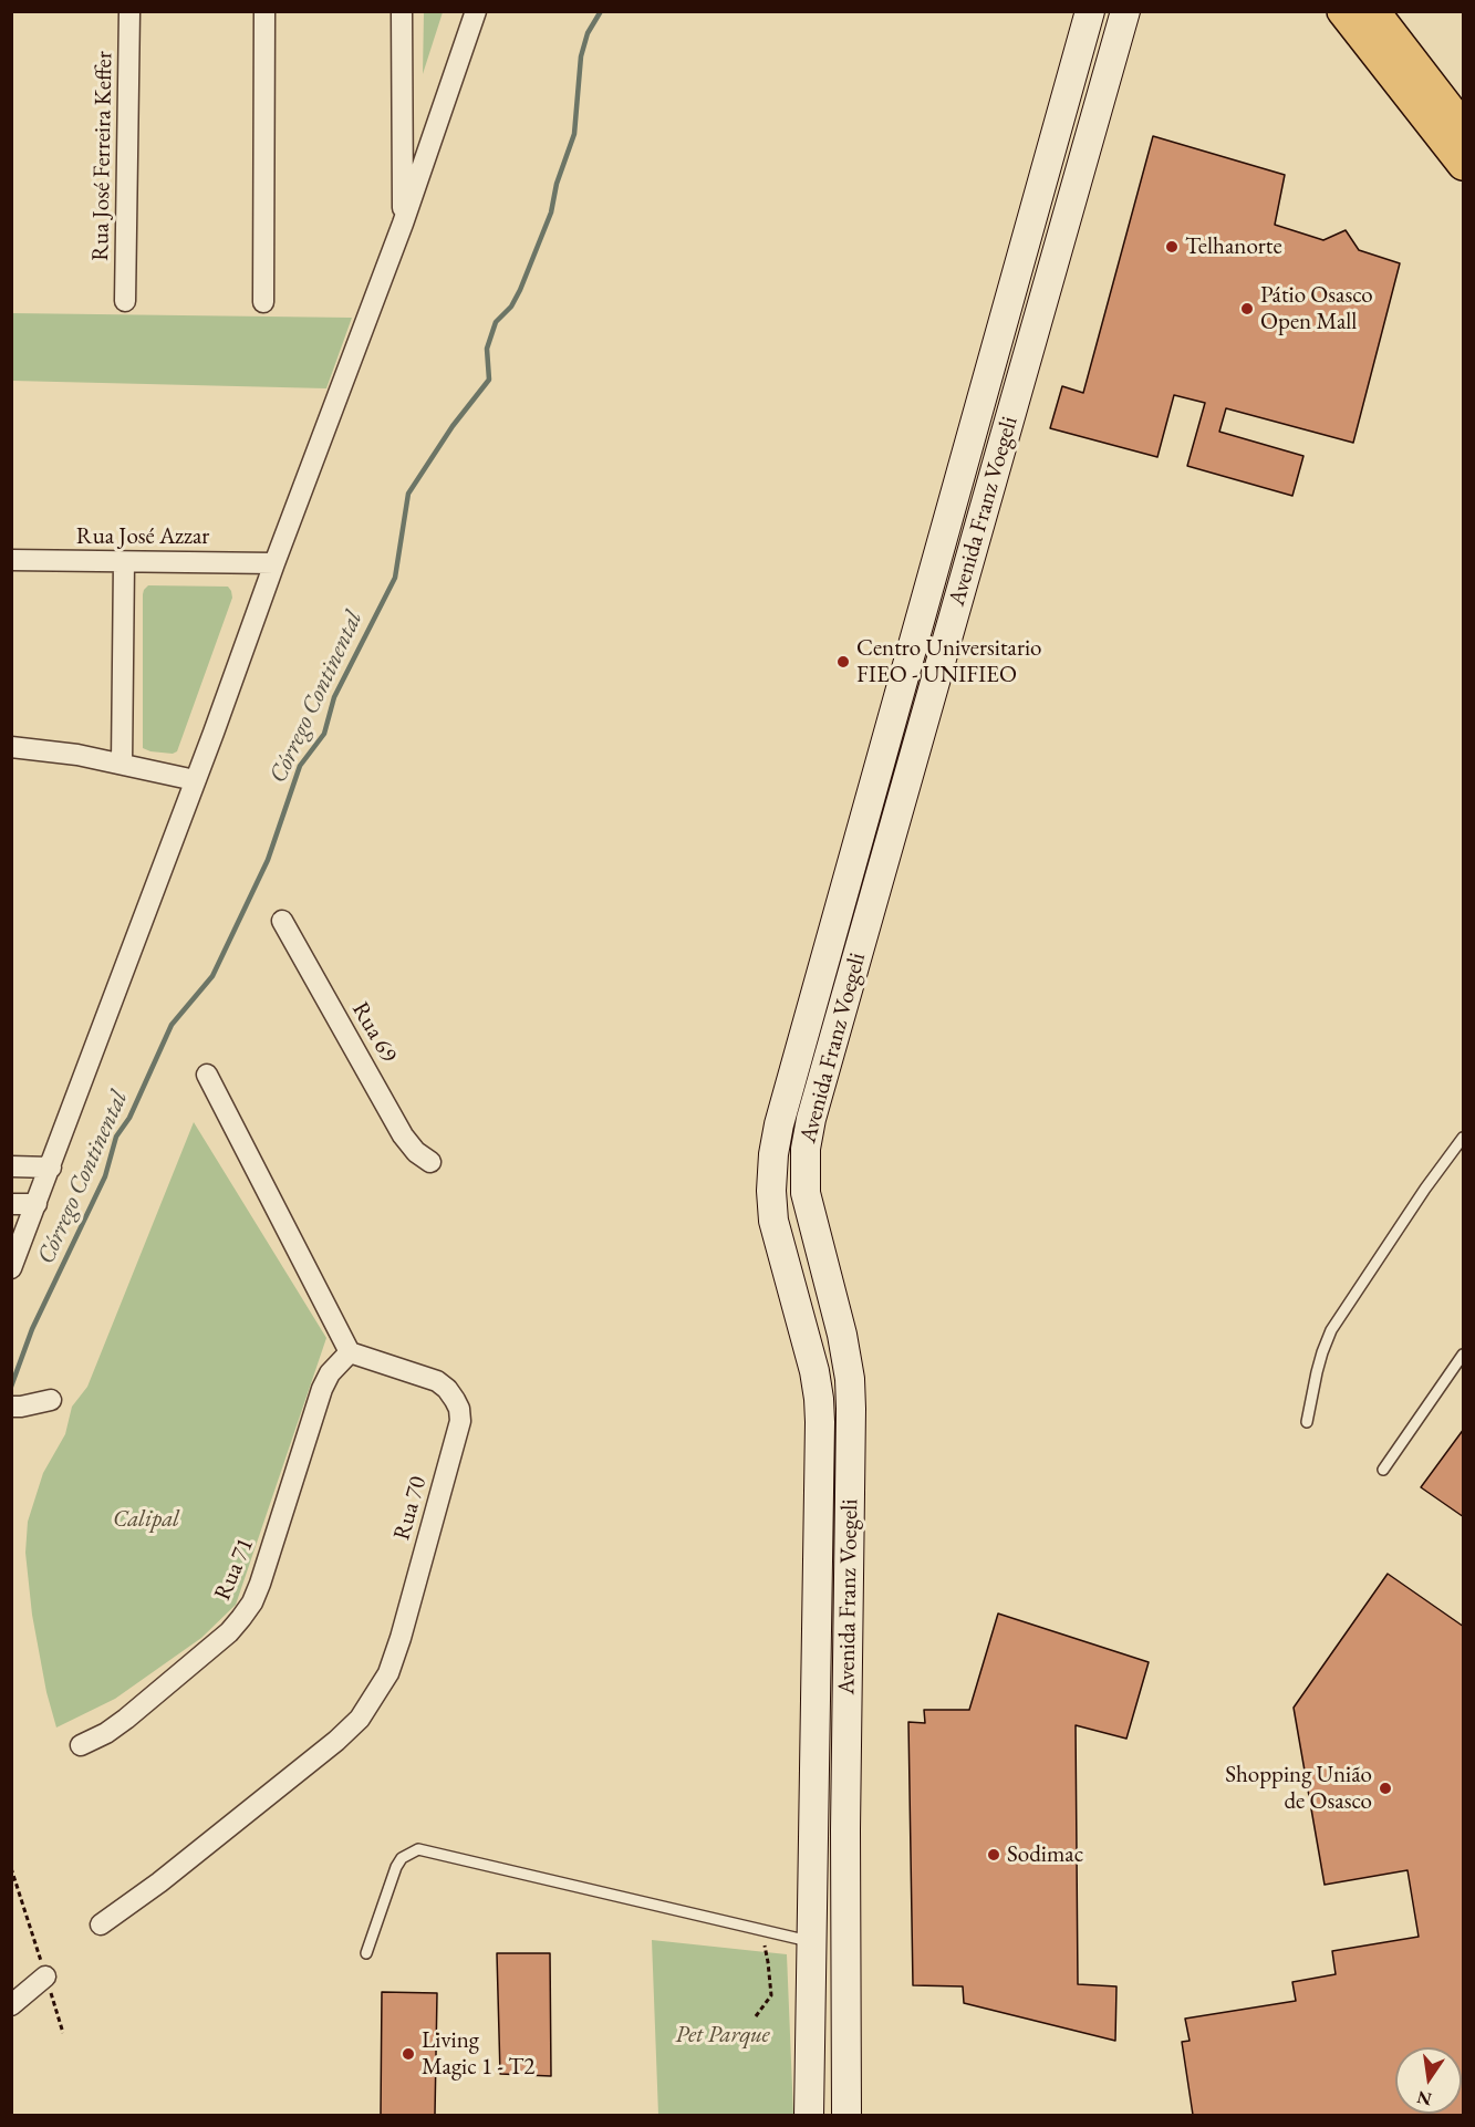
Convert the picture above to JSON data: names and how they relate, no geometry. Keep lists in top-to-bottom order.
{
  "streets": {
    "main road": ["Avenida Franz Voegeli"],
    "street": [
      "Rua José Ferreira Keffer",
      "Rua José Azzar",
      "Rua 69",
      "Rua 70",
      "Rua 71"
    ]
  },
  "crossings": [
    ["Rua 70", "Rua 71"]
  ],
  "water": ["Córrego Continental"],
  "parks": ["Calipal", "Pet Parque"],
  "places": [
    "Telhanorte",
    "Pátio Osasco Open Mall",
    "Centro Universitario FIEO - UNIFIEO",
    "Shopping União de Osasco",
    "Sodimac",
    "Living Magic 1 - T2"
  ],
  "north": "bottom"
}
